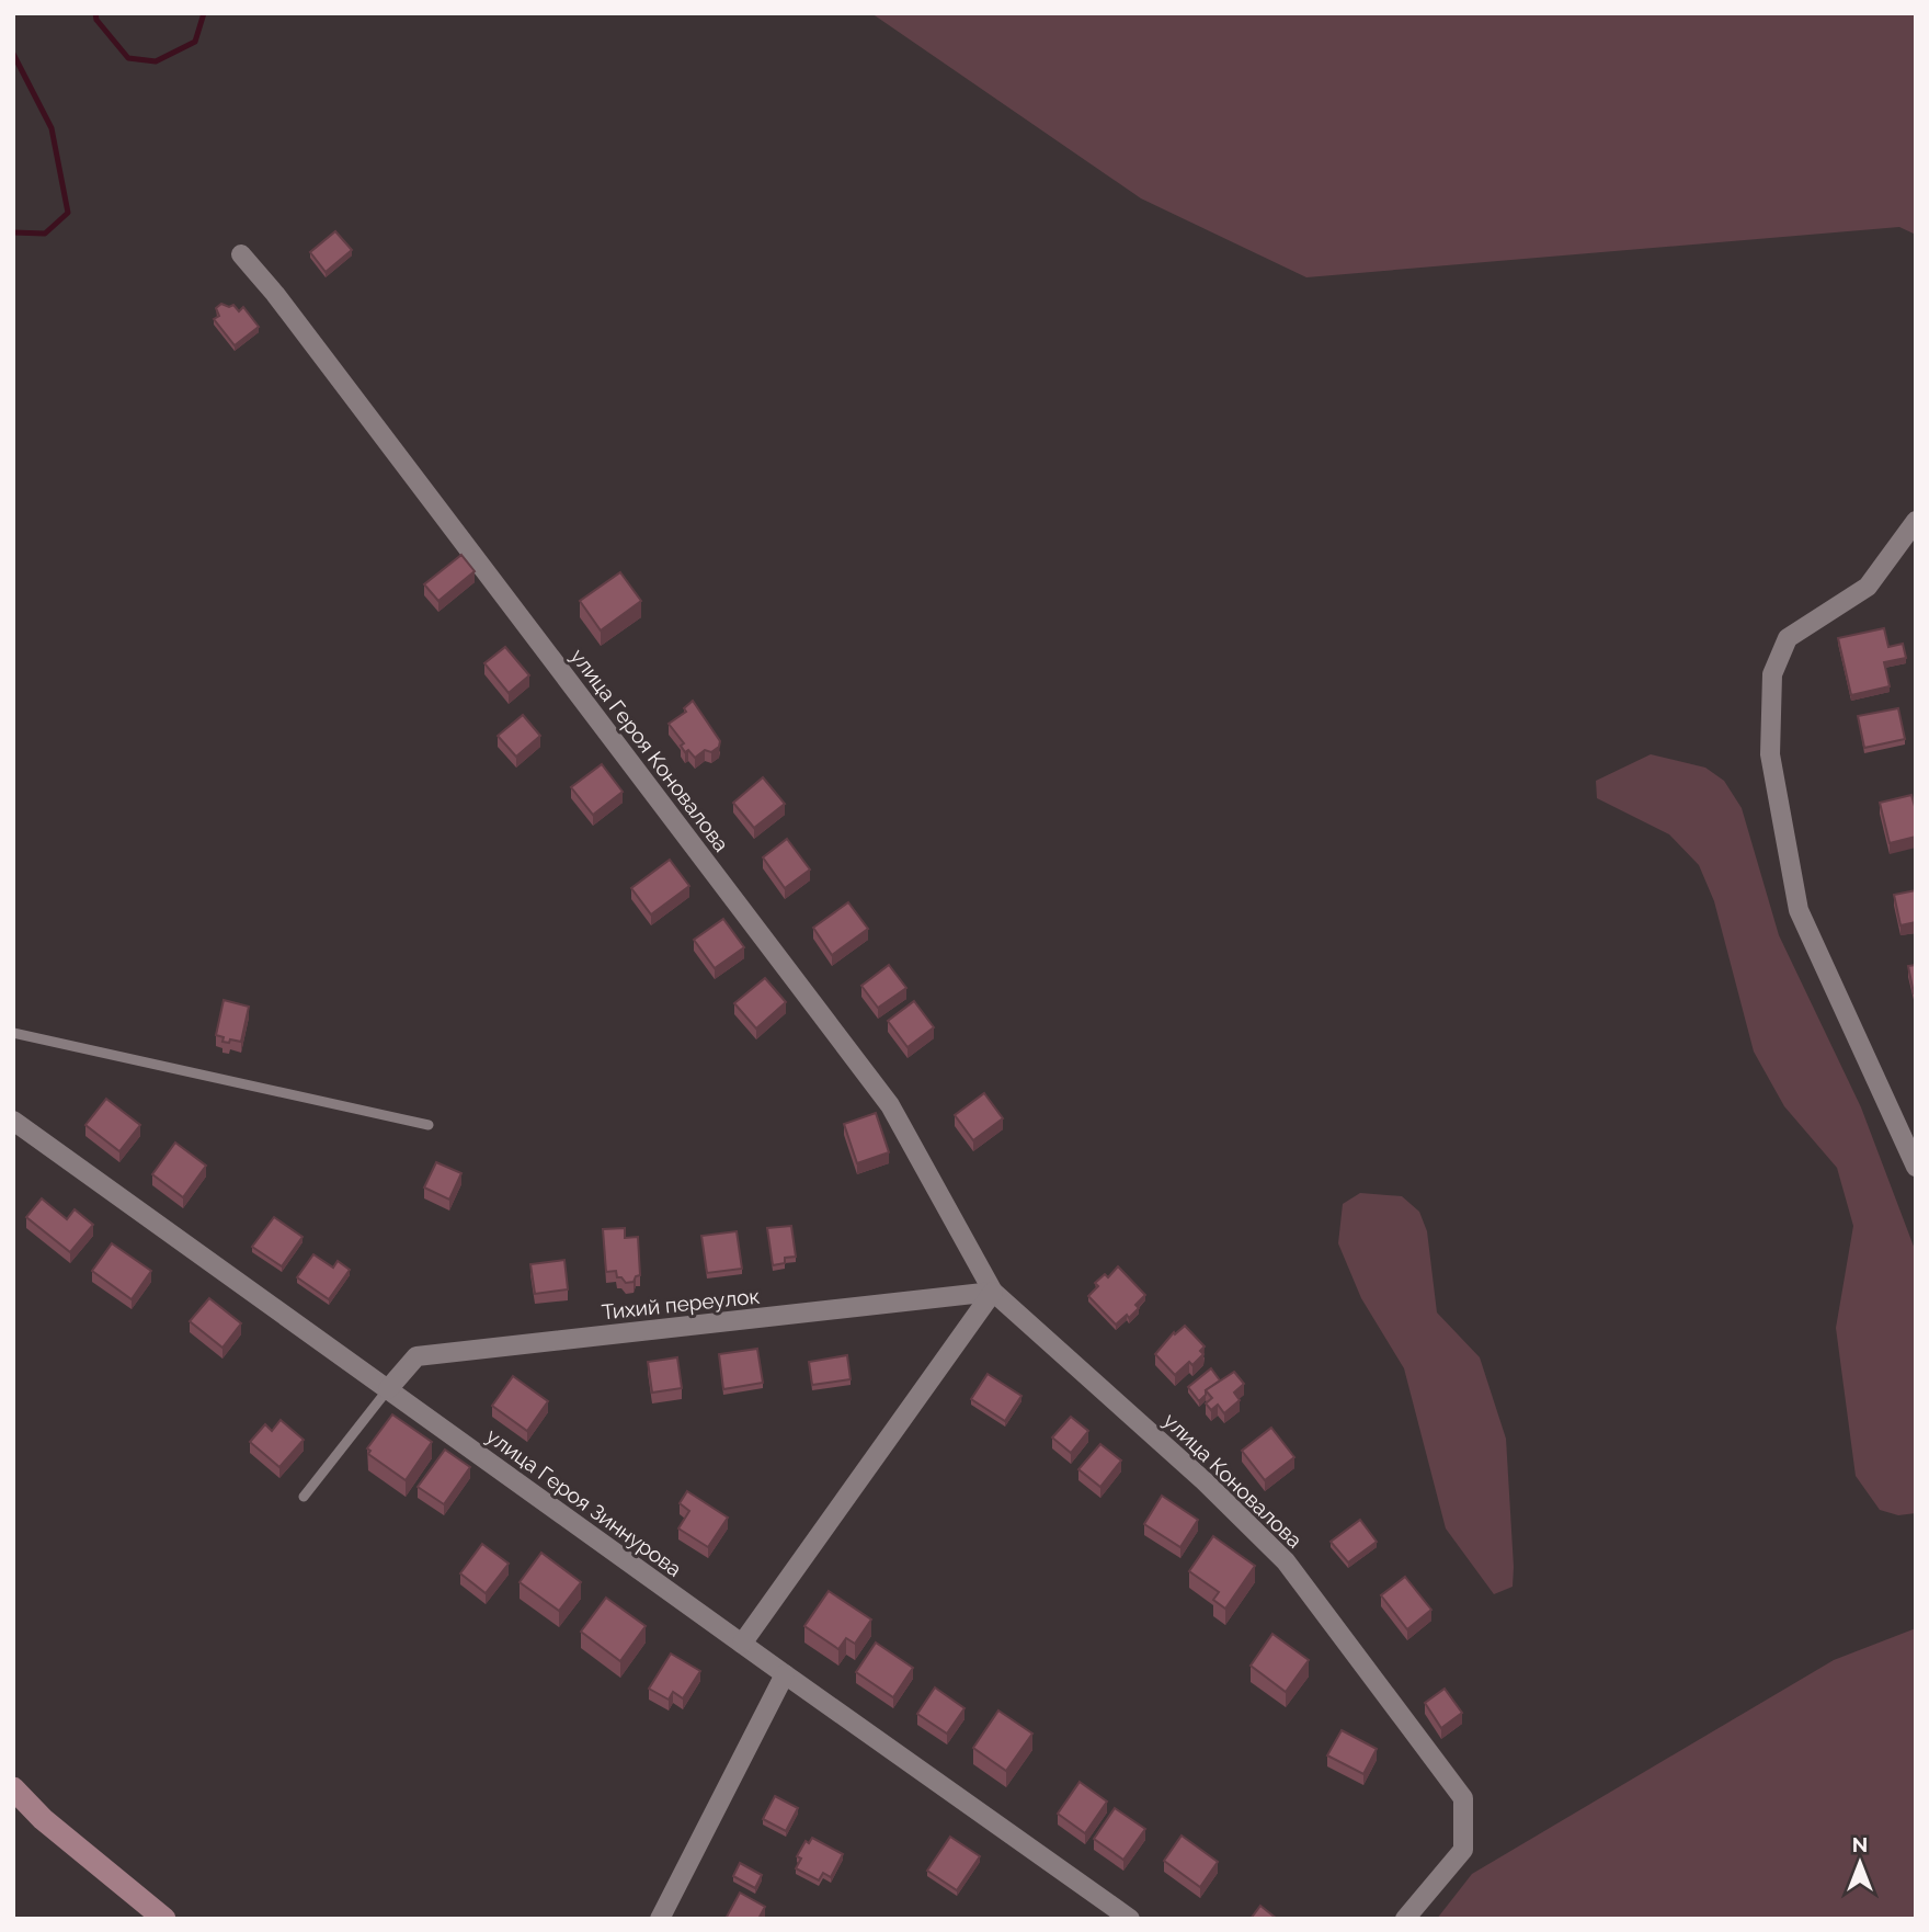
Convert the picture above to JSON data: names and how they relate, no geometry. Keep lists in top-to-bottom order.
{
  "streets": {
    "street": [
      "улица Героя Коновалова",
      "Тихий переулок",
      "улица Коновалова",
      "улица Героя Зиннурова"
    ]
  },
  "crossings": [
    ["улица Героя Коновалова", "Тихий переулок"],
    ["улица Героя Коновалова", "улица Коновалова"],
    ["Тихий переулок", "улица Коновалова"],
    ["Тихий переулок", "улица Героя Зиннурова"]
  ],
  "north": "top"
}
